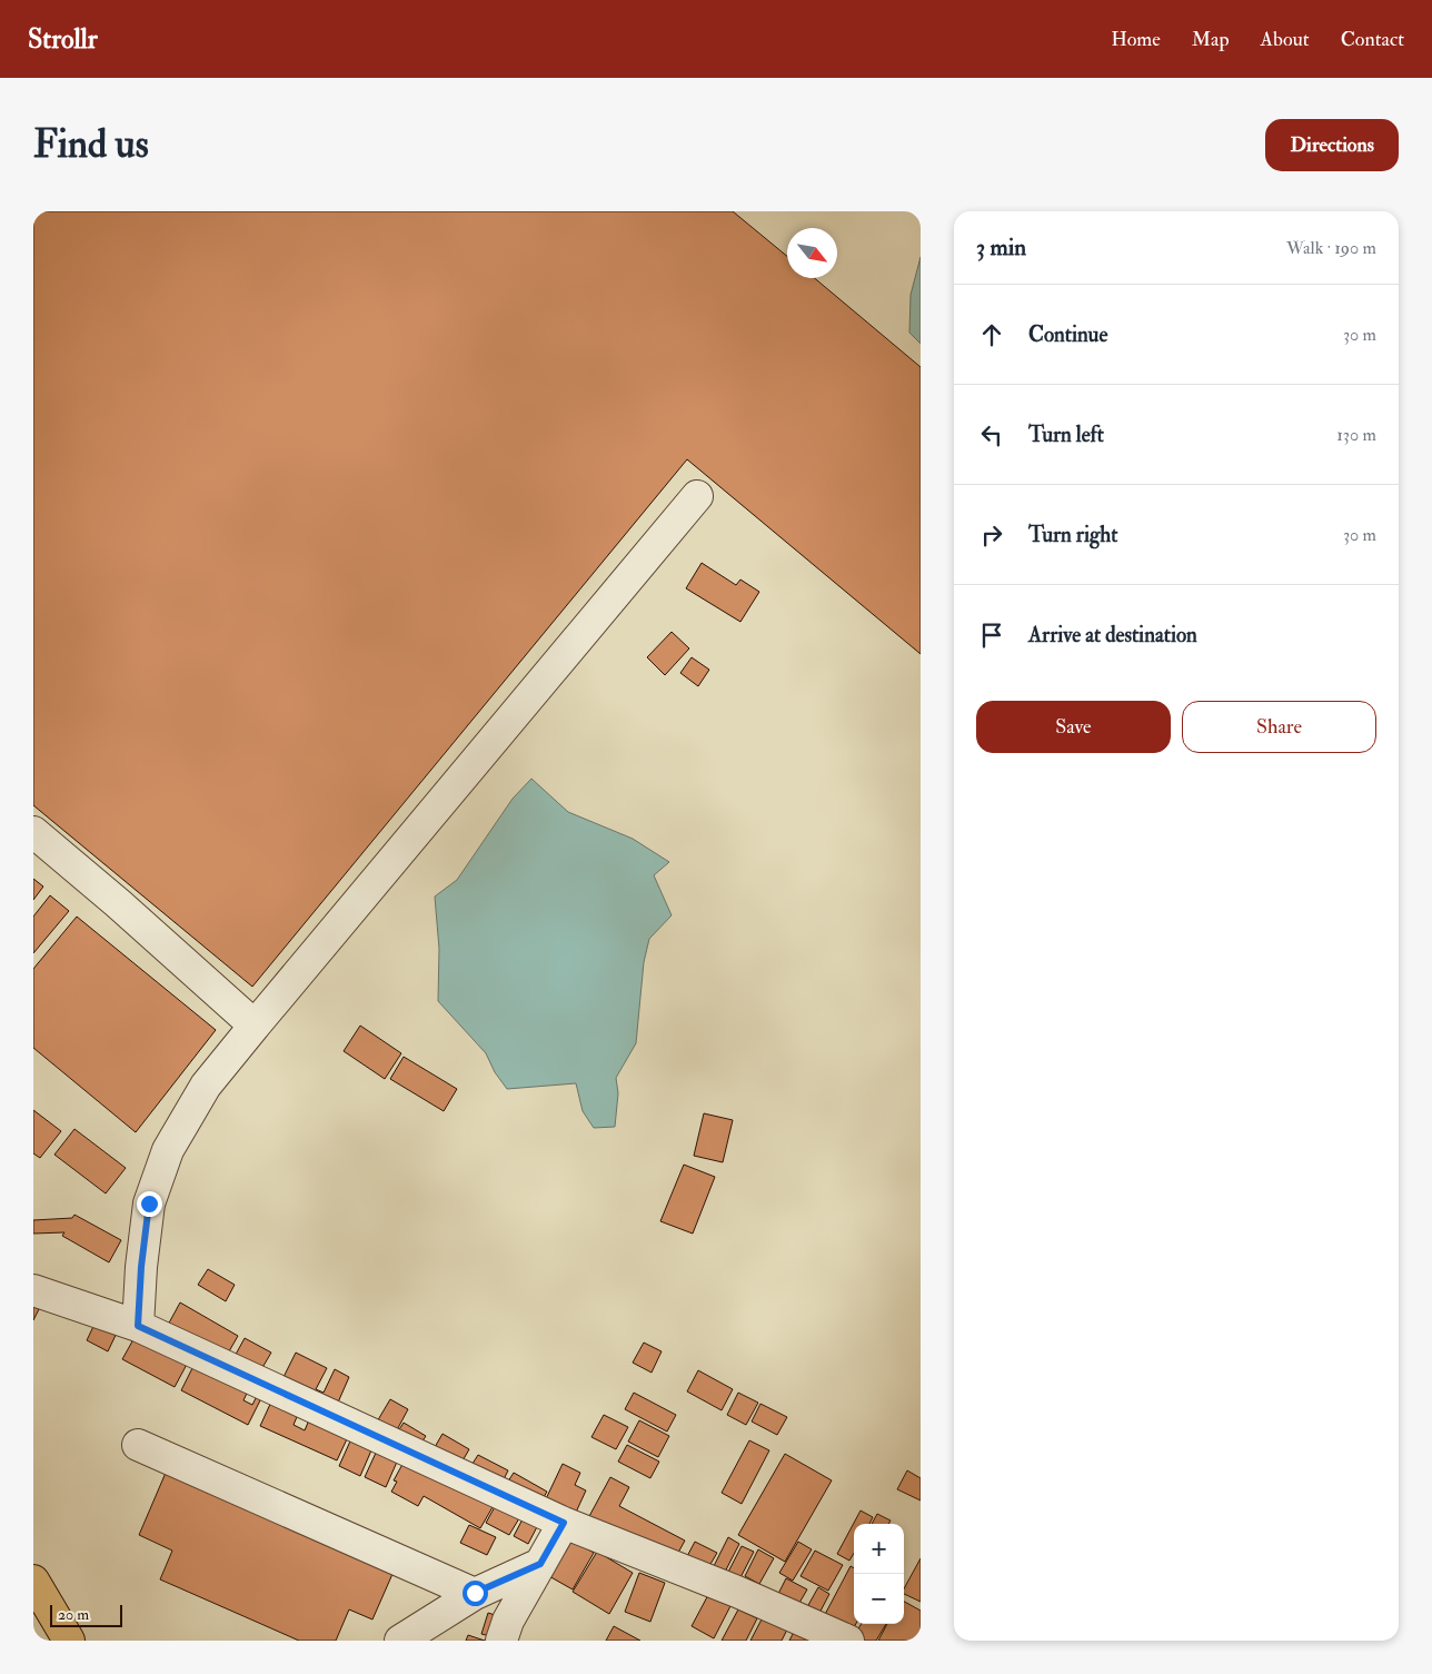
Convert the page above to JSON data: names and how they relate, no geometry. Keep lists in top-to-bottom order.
{
  "scale_bar": "20 m",
  "north": "bottom right",
  "page": {
    "header": "Strollr",
    "nav": [
      "Home",
      "Map",
      "About",
      "Contact"
    ],
    "buttons": [
      "Directions",
      ["Save", "Share"]
    ],
    "title": "Find us",
    "heading": ["3 min", "Walk · 190 m"],
    "list": [
      ["Continue", "30 m"],
      ["Turn left", "130 m"],
      ["Turn right", "30 m"],
      "Arrive at destination"
    ],
    "map_buttons": ["+", "−"],
    "scale": "20 m"
  }
}
